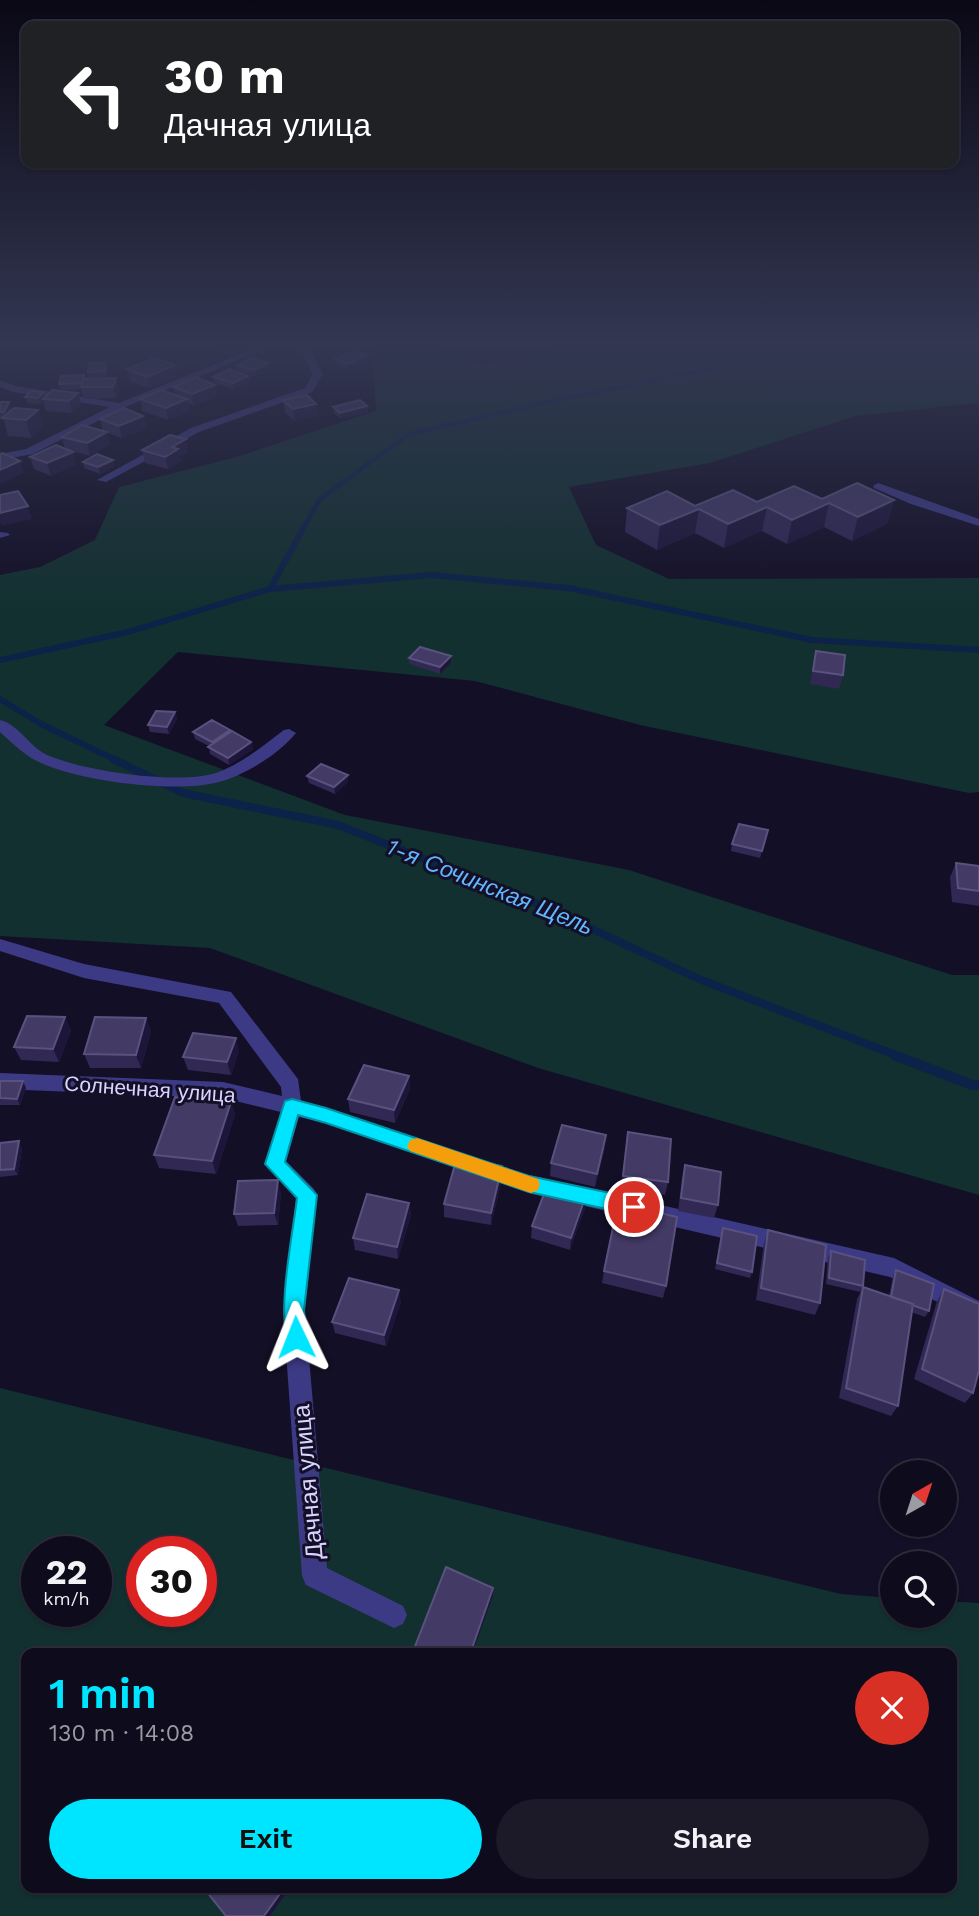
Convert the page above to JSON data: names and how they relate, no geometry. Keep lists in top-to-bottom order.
{
  "streets": {
    "street": ["Солнечная улица", "Дачная улица"]
  },
  "crossings": [
    ["Солнечная улица", "Дачная улица"]
  ],
  "water": ["1-я Сочинская Щель"],
  "north": "top right",
  "page": {
    "turn": ["30 m", "Дачная улица"],
    "speed": "22 km/h",
    "limit": "30",
    "heading": ["1 min", "130 m · 14:08"],
    "buttons": ["Exit", "Share"]
  }
}
